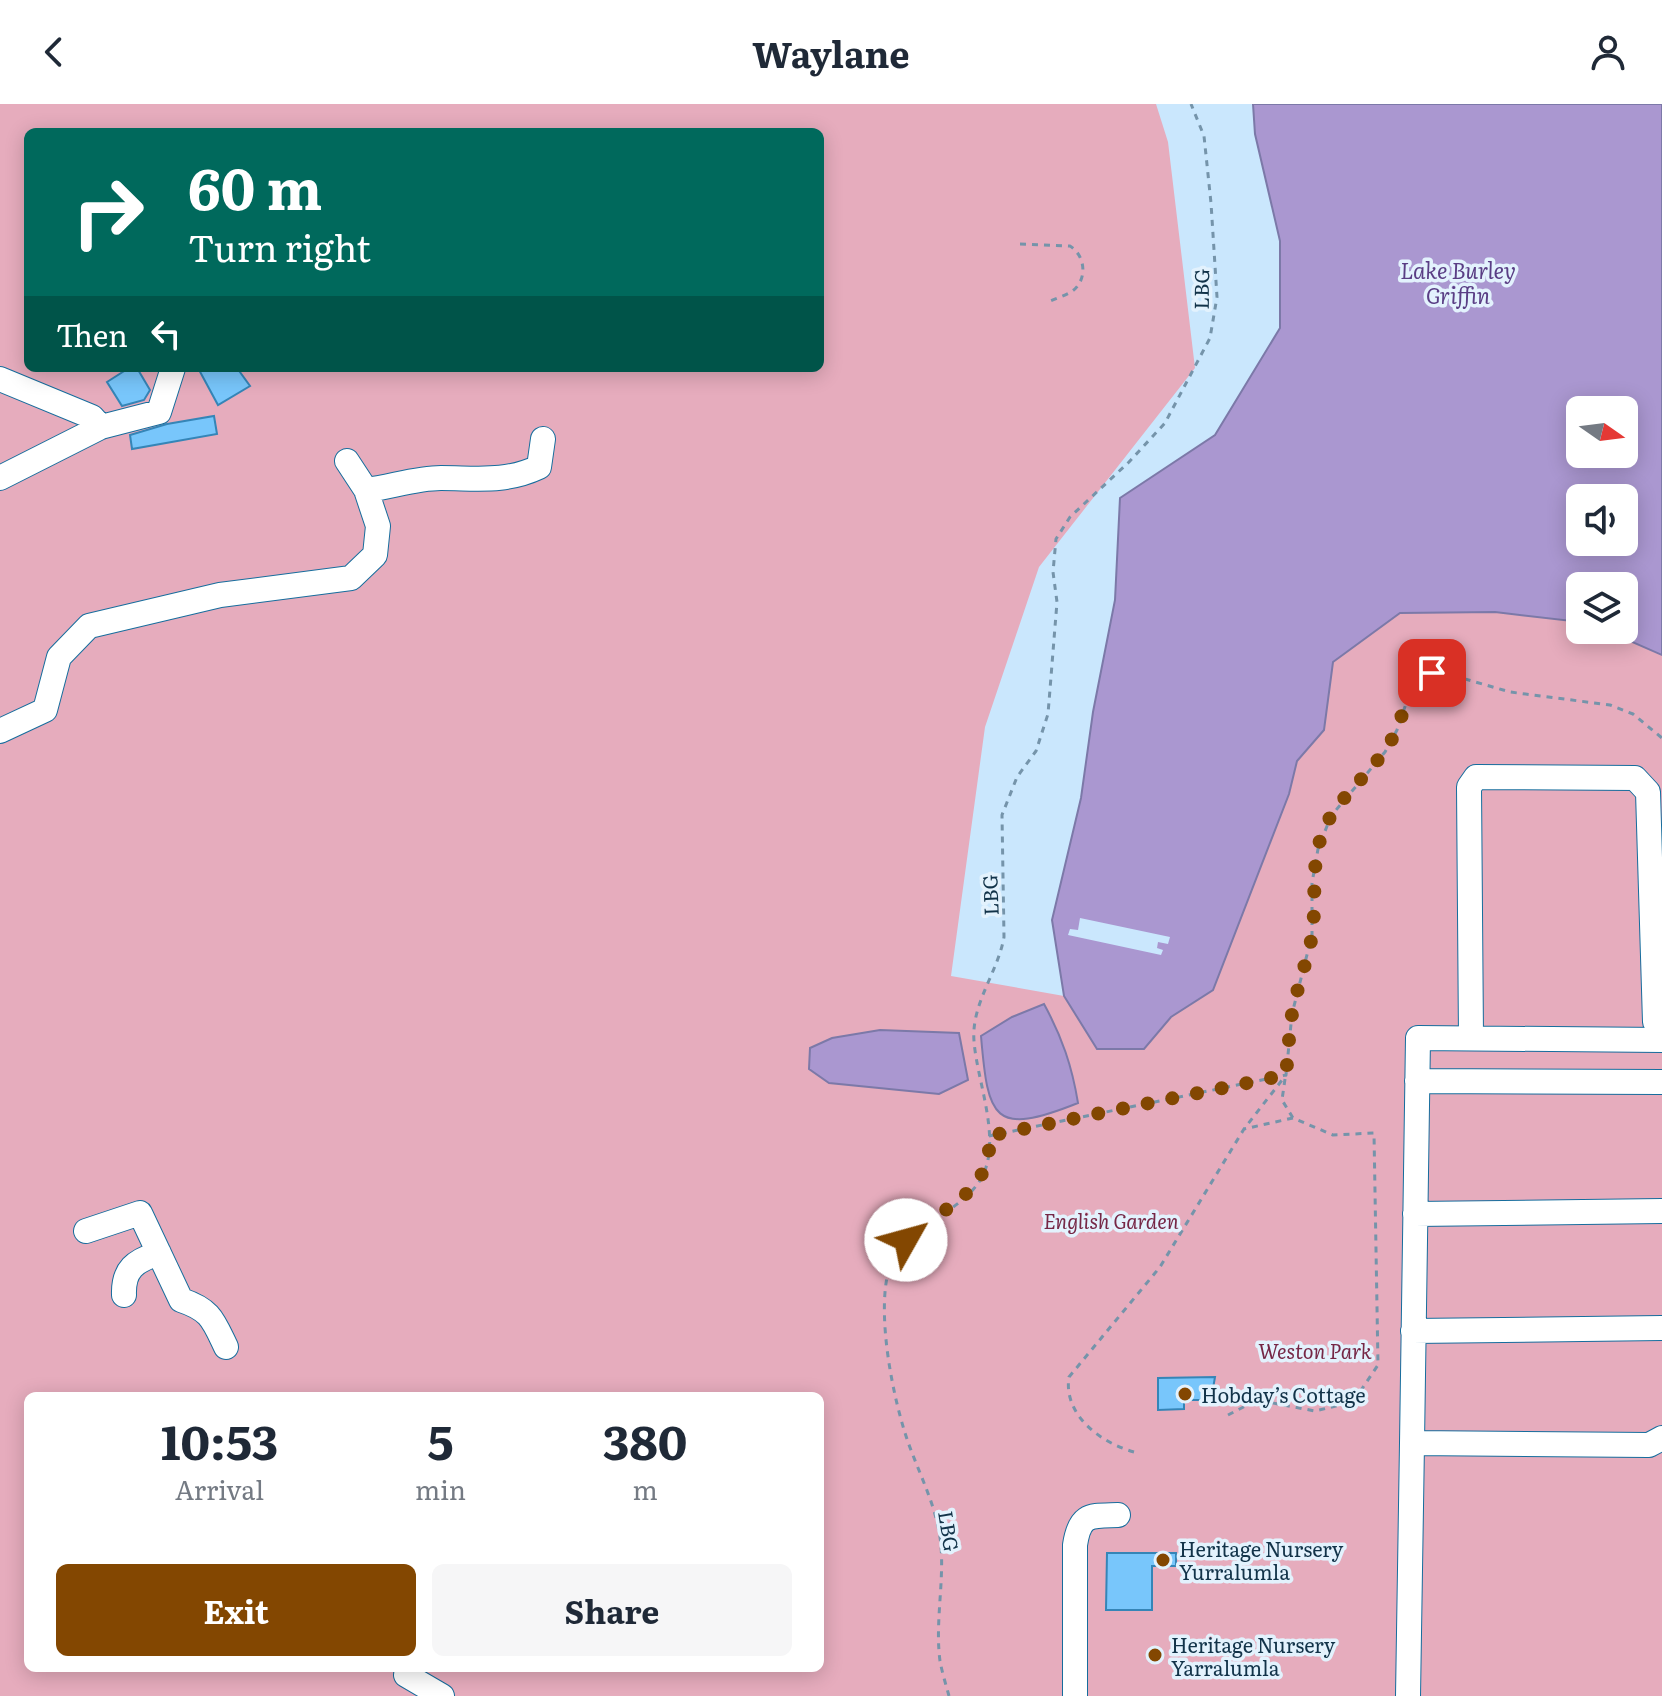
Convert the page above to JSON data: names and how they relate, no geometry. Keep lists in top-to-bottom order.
{
  "streets": {
    "path": ["LBG"]
  },
  "water": ["Lake Burley Griffin"],
  "parks": ["English Garden", "Weston Park"],
  "places": ["Hobday’s Cottage", "Heritage Nursery Yurralumla", "Heritage Nursery Yarralumla"],
  "north": "right",
  "page": {
    "header": "Waylane",
    "turn": ["60 m", "Turn right"],
    "then": "Then",
    "eta": [
      "10:53",
      "Arrival",
      "5",
      "min",
      "380",
      "m"
    ],
    "buttons": ["Exit", "Share"]
  }
}
